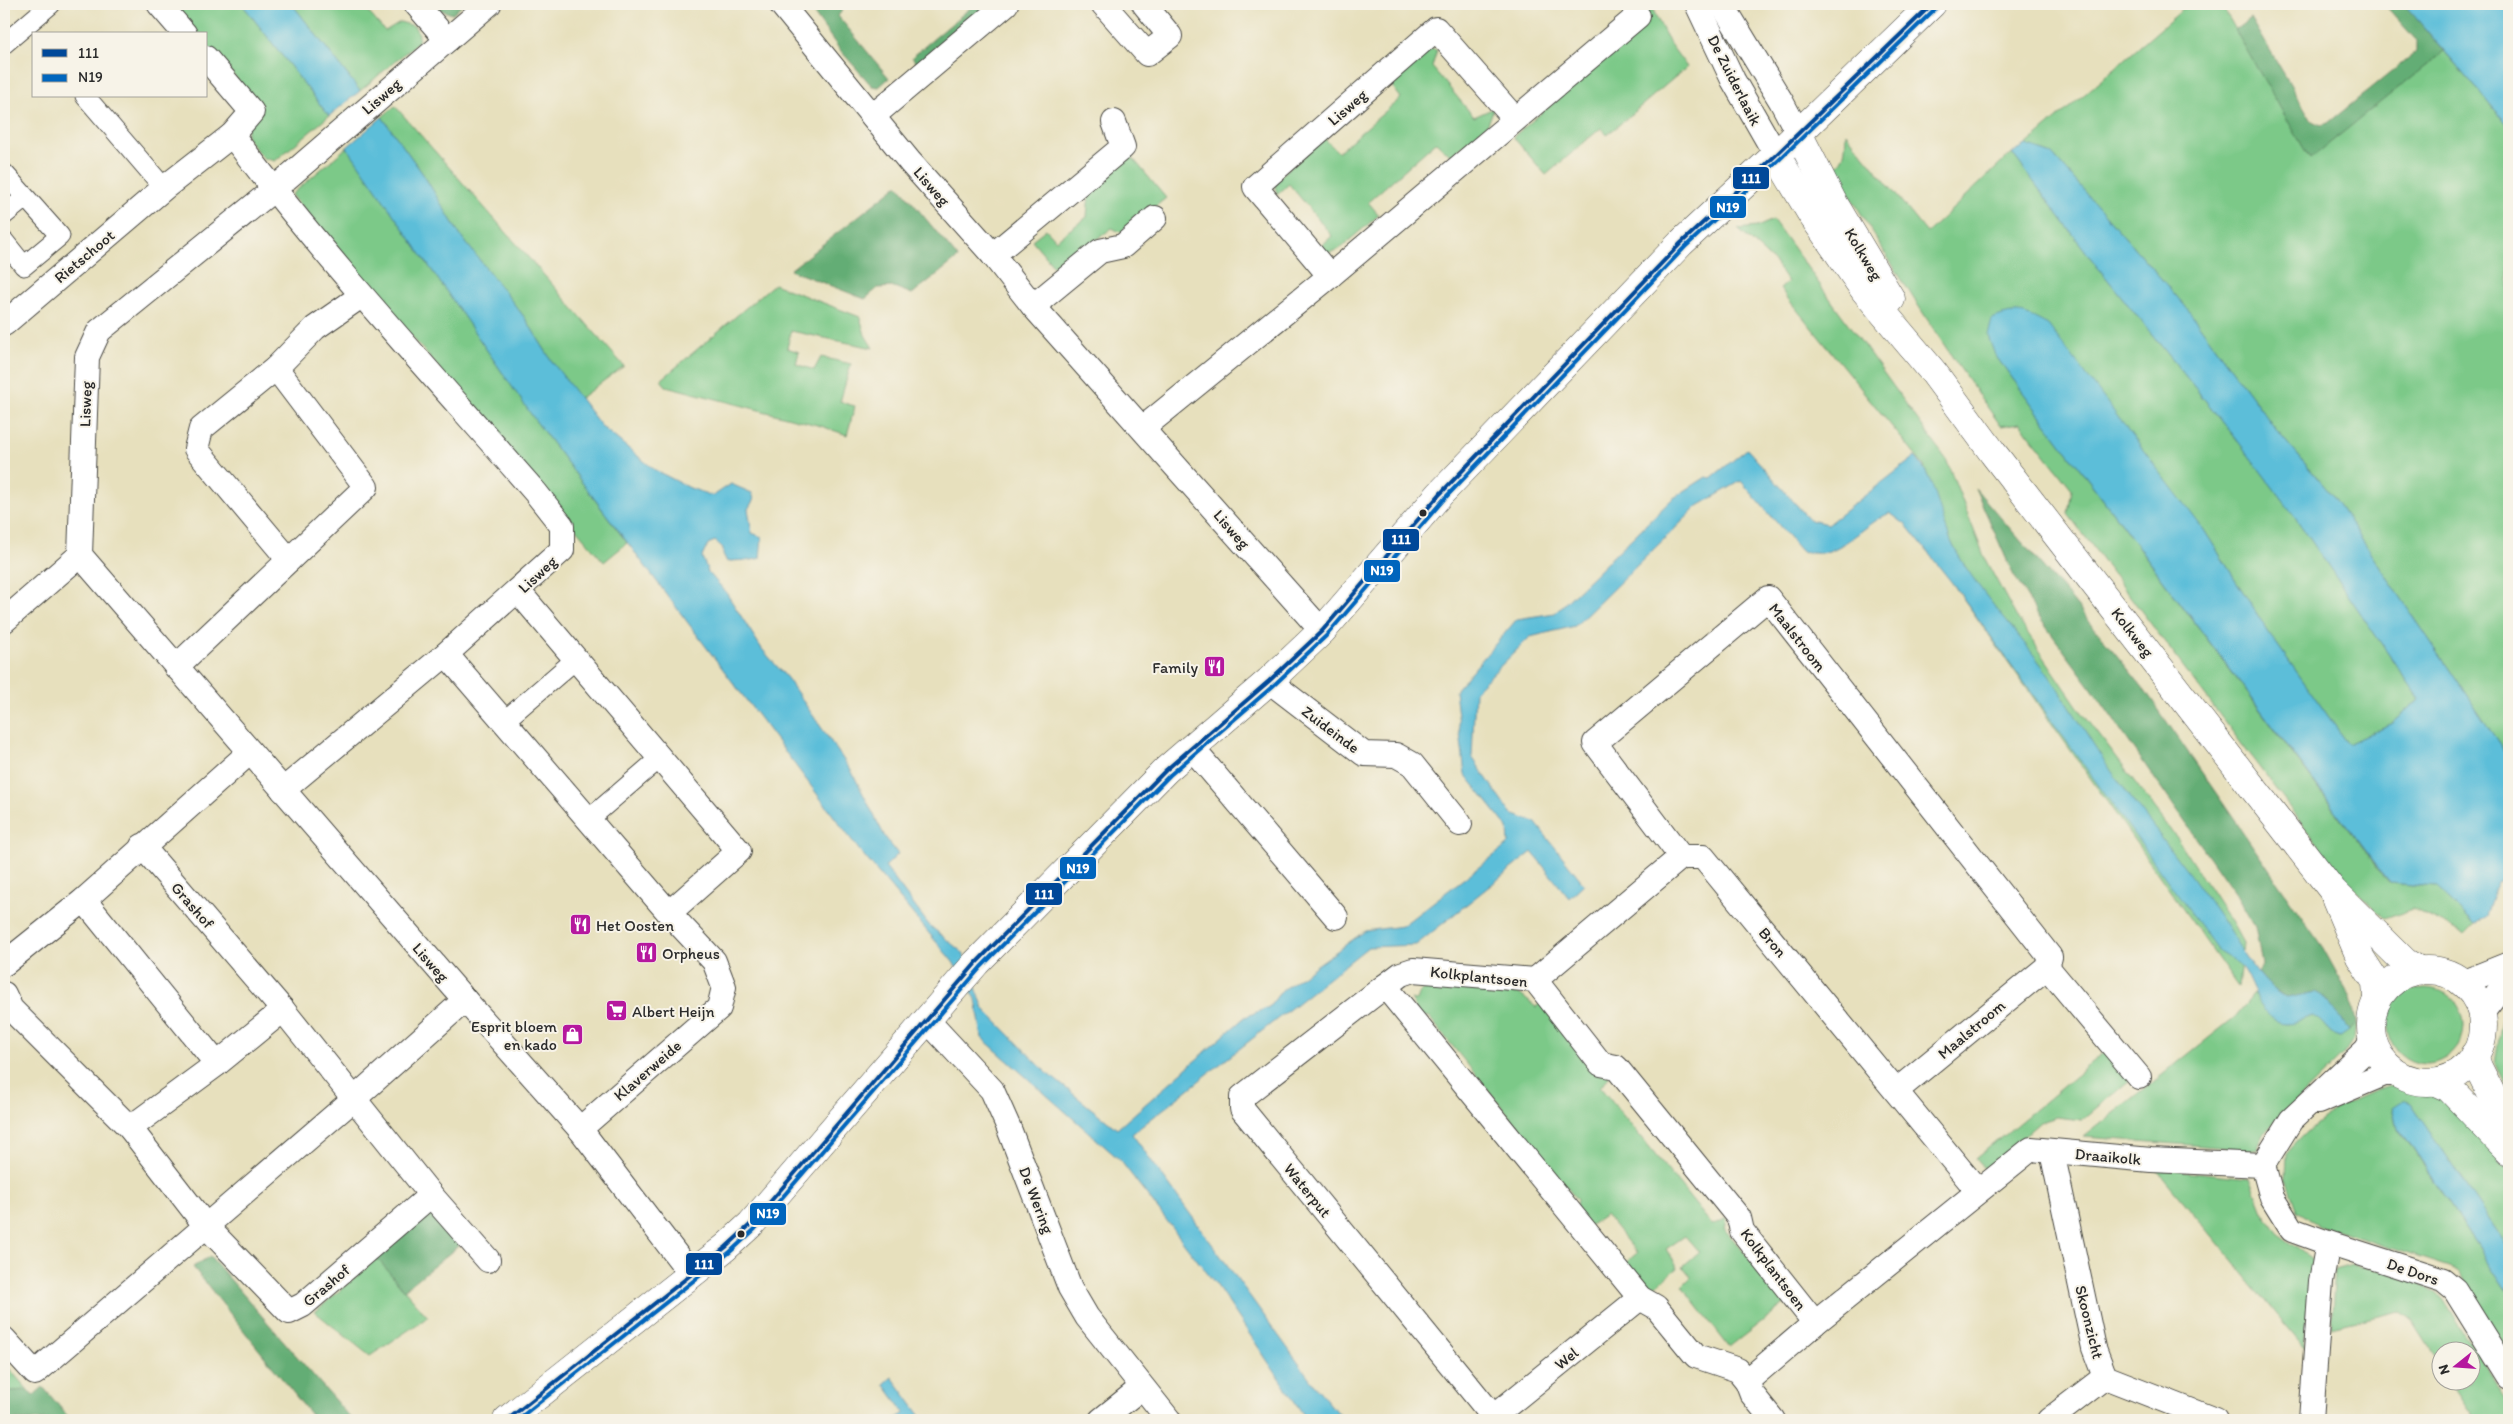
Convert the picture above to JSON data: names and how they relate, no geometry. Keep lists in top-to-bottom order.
{
  "streets": {
    "street": [
      "De Zuiderlaaik",
      "Lisweg",
      "Kolkweg",
      "Rietschoot",
      "Maalstroom",
      "Zuideinde",
      "Grashof",
      "Bron",
      "Kolkplantsoen",
      "Klaverweide",
      "Draaikolk",
      "Waterput",
      "De Wering",
      "De Dors",
      "Skoonzicht",
      "Wel"
    ]
  },
  "crossings": [
    ["De Zuiderlaaik", "Kolkweg"],
    ["Lisweg", "Rietschoot"],
    ["Lisweg", "Klaverweide"],
    ["Maalstroom", "Bron"],
    ["Bron", "Draaikolk"],
    ["Kolkplantsoen", "Draaikolk"],
    ["Kolkplantsoen", "Waterput"],
    ["Draaikolk", "Skoonzicht"],
    ["Waterput", "Wel"]
  ],
  "places": {
    "restaurant": ["Family", "Het Oosten", "Orpheus"],
    "supermarket": ["Albert Heijn"],
    "shop": ["Esprit bloem en kado"]
  },
  "lines": ["transit line 111", "transit line N19"],
  "legend": ["111", "N19"],
  "north": "left"
}
